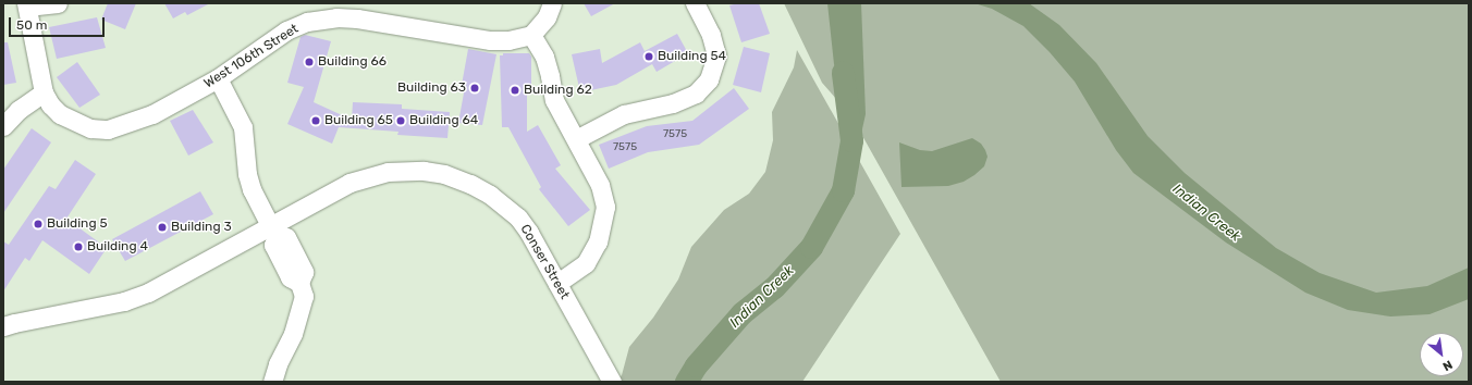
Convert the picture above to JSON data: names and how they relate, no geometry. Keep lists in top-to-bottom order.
{
  "streets": {
    "street": ["West 106th Street", "Conser Street"]
  },
  "water": ["Indian Creek"],
  "places": [
    "Building 54",
    "Building 66",
    "Building 63",
    "Building 62",
    "Building 65",
    "Building 64",
    "Building 5",
    "Building 3",
    "Building 4"
  ],
  "house_numbers": ["7575", "7575"],
  "scale_bar": "50 m",
  "north": "bottom right"
}
